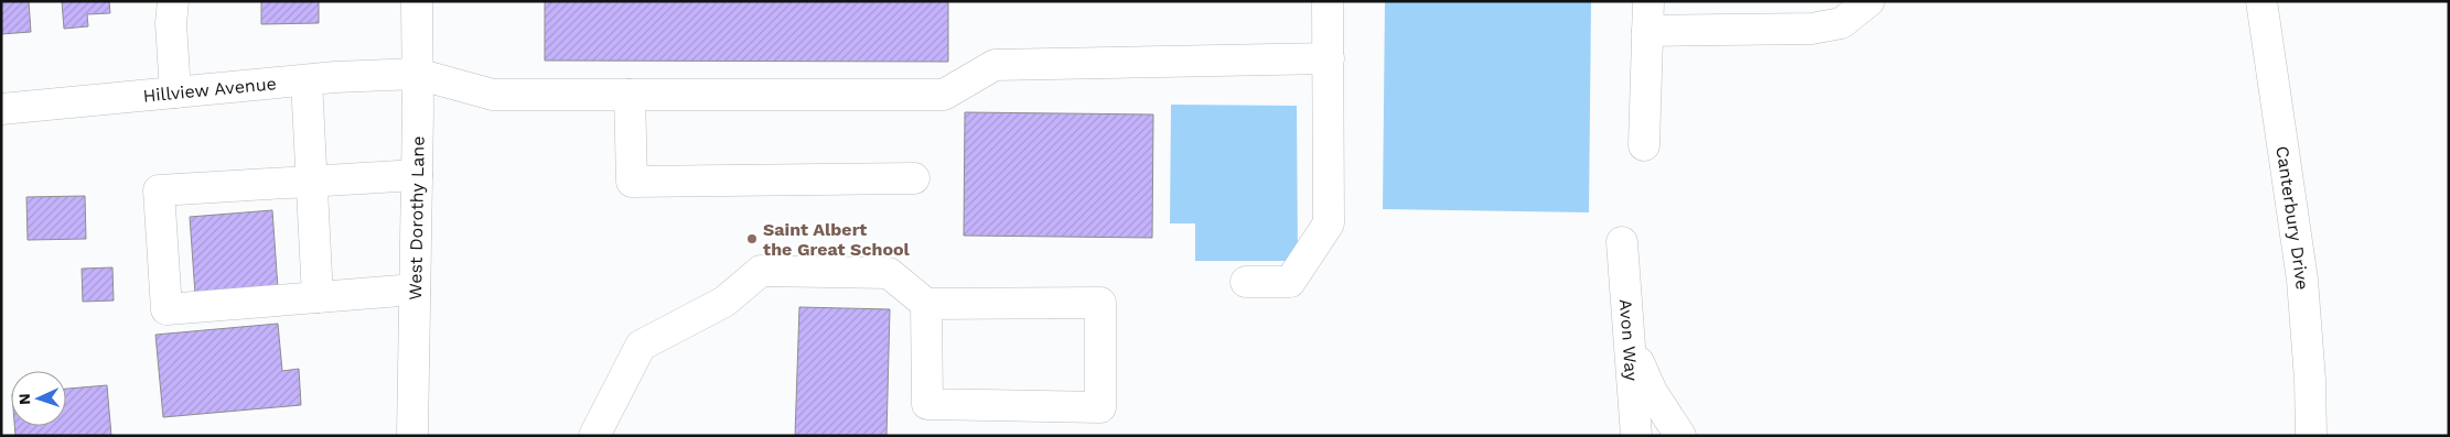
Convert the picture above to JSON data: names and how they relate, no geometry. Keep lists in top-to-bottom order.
{
  "streets": {
    "street": [
      "Hillview Avenue",
      "Canterbury Drive",
      "West Dorothy Lane",
      "Avon Way"
    ]
  },
  "crossings": [
    ["Hillview Avenue", "West Dorothy Lane"]
  ],
  "places": ["Saint Albert the Great School"],
  "north": "left"
}
